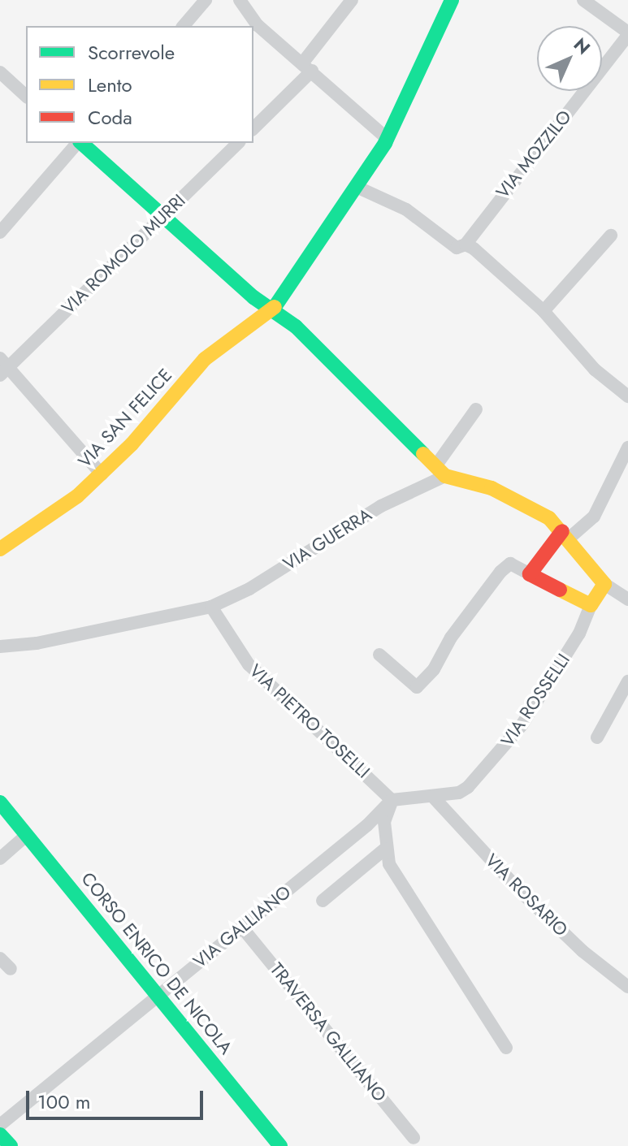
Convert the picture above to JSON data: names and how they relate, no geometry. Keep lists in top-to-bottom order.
{
  "streets": {
    "street": [
      "VIA MOZZILO",
      "VIA ROMOLO MURRI",
      "VIA SAN FELICE",
      "VIA GUERRA",
      "VIA ROSSELLI",
      "VIA PIETRO TOSELLI",
      "VIA ROSARIO",
      "VIA GALLIANO",
      "CORSO ENRICO DE NICOLA",
      "TRAVERSA GALLIANO"
    ]
  },
  "crossings": [
    ["VIA GUERRA", "VIA PIETRO TOSELLI"],
    ["VIA ROSSELLI", "VIA PIETRO TOSELLI"],
    ["VIA ROSSELLI", "VIA ROSARIO"],
    ["VIA ROSSELLI", "VIA GALLIANO"],
    ["VIA PIETRO TOSELLI", "VIA GALLIANO"],
    ["VIA GALLIANO", "CORSO ENRICO DE NICOLA"],
    ["VIA GALLIANO", "TRAVERSA GALLIANO"]
  ],
  "legend": ["Scorrevole", "Lento", "Coda"],
  "scale_bar": "100 m",
  "north": "top right"
}
